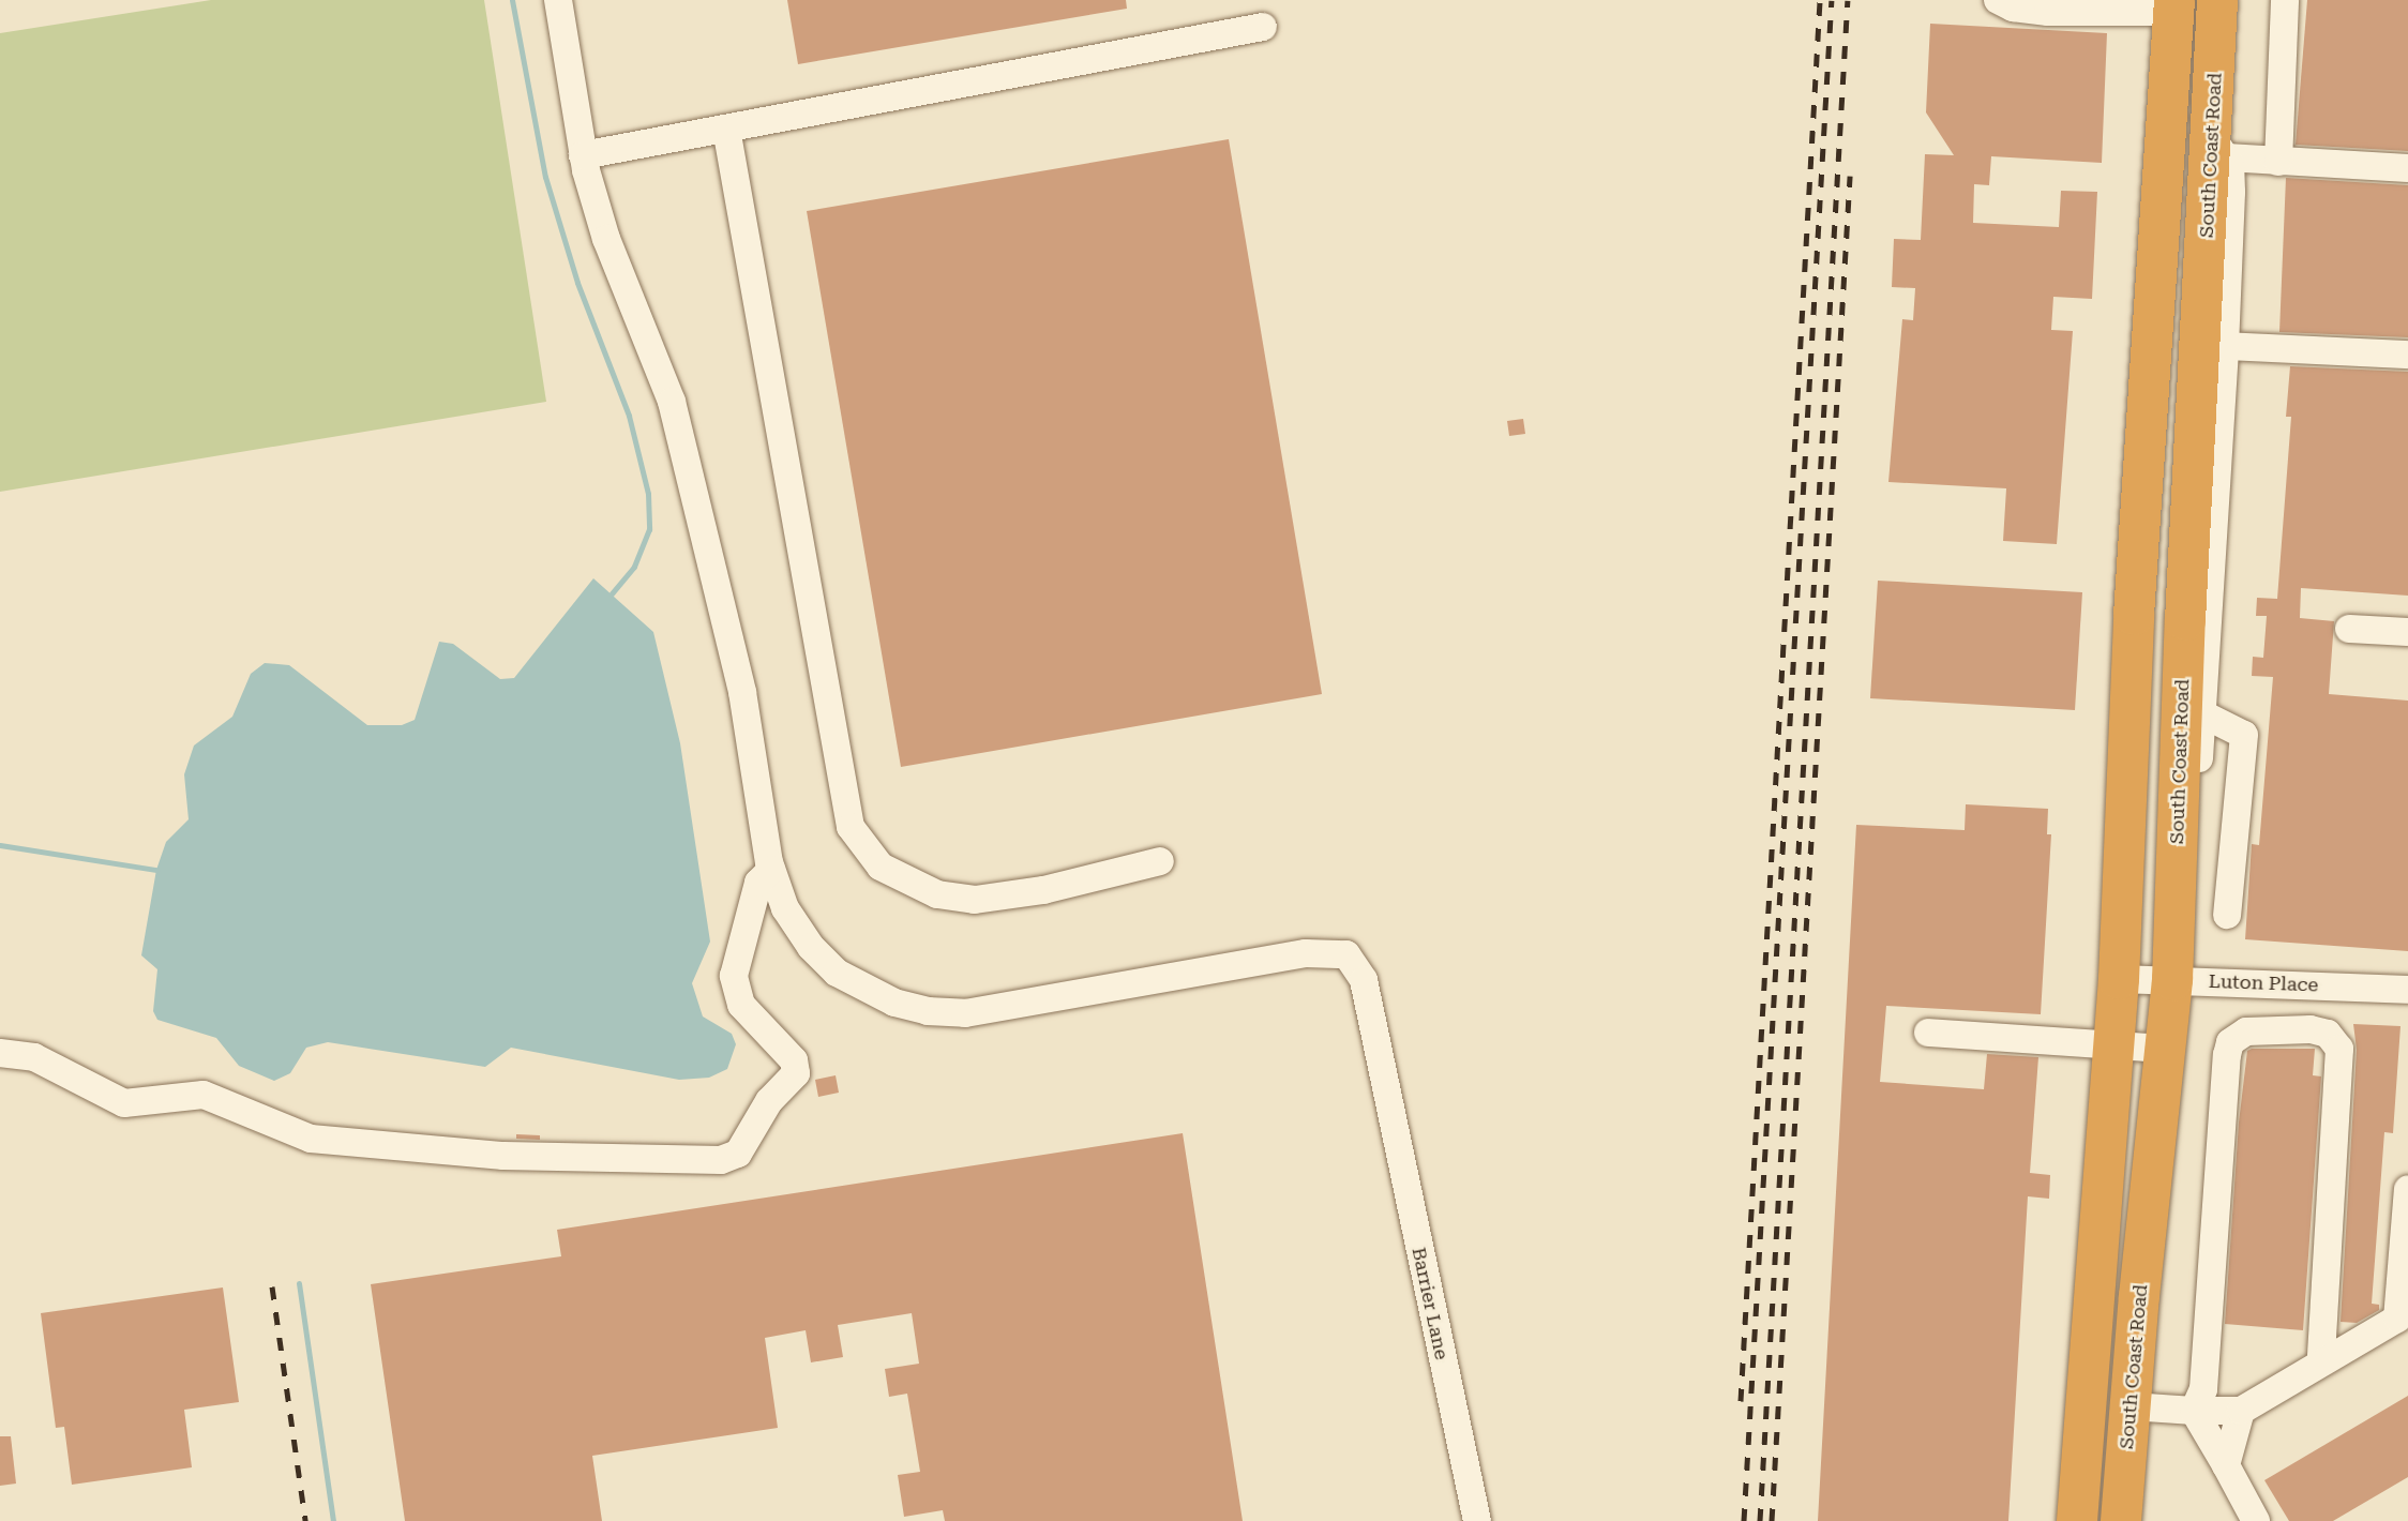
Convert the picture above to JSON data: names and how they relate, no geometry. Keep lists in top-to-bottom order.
{
  "streets": {
    "highway": ["South Coast Road"],
    "street": ["Luton Place", "Barrier Lane"]
  },
  "crossings": [
    ["South Coast Road", "Luton Place"]
  ]
}
